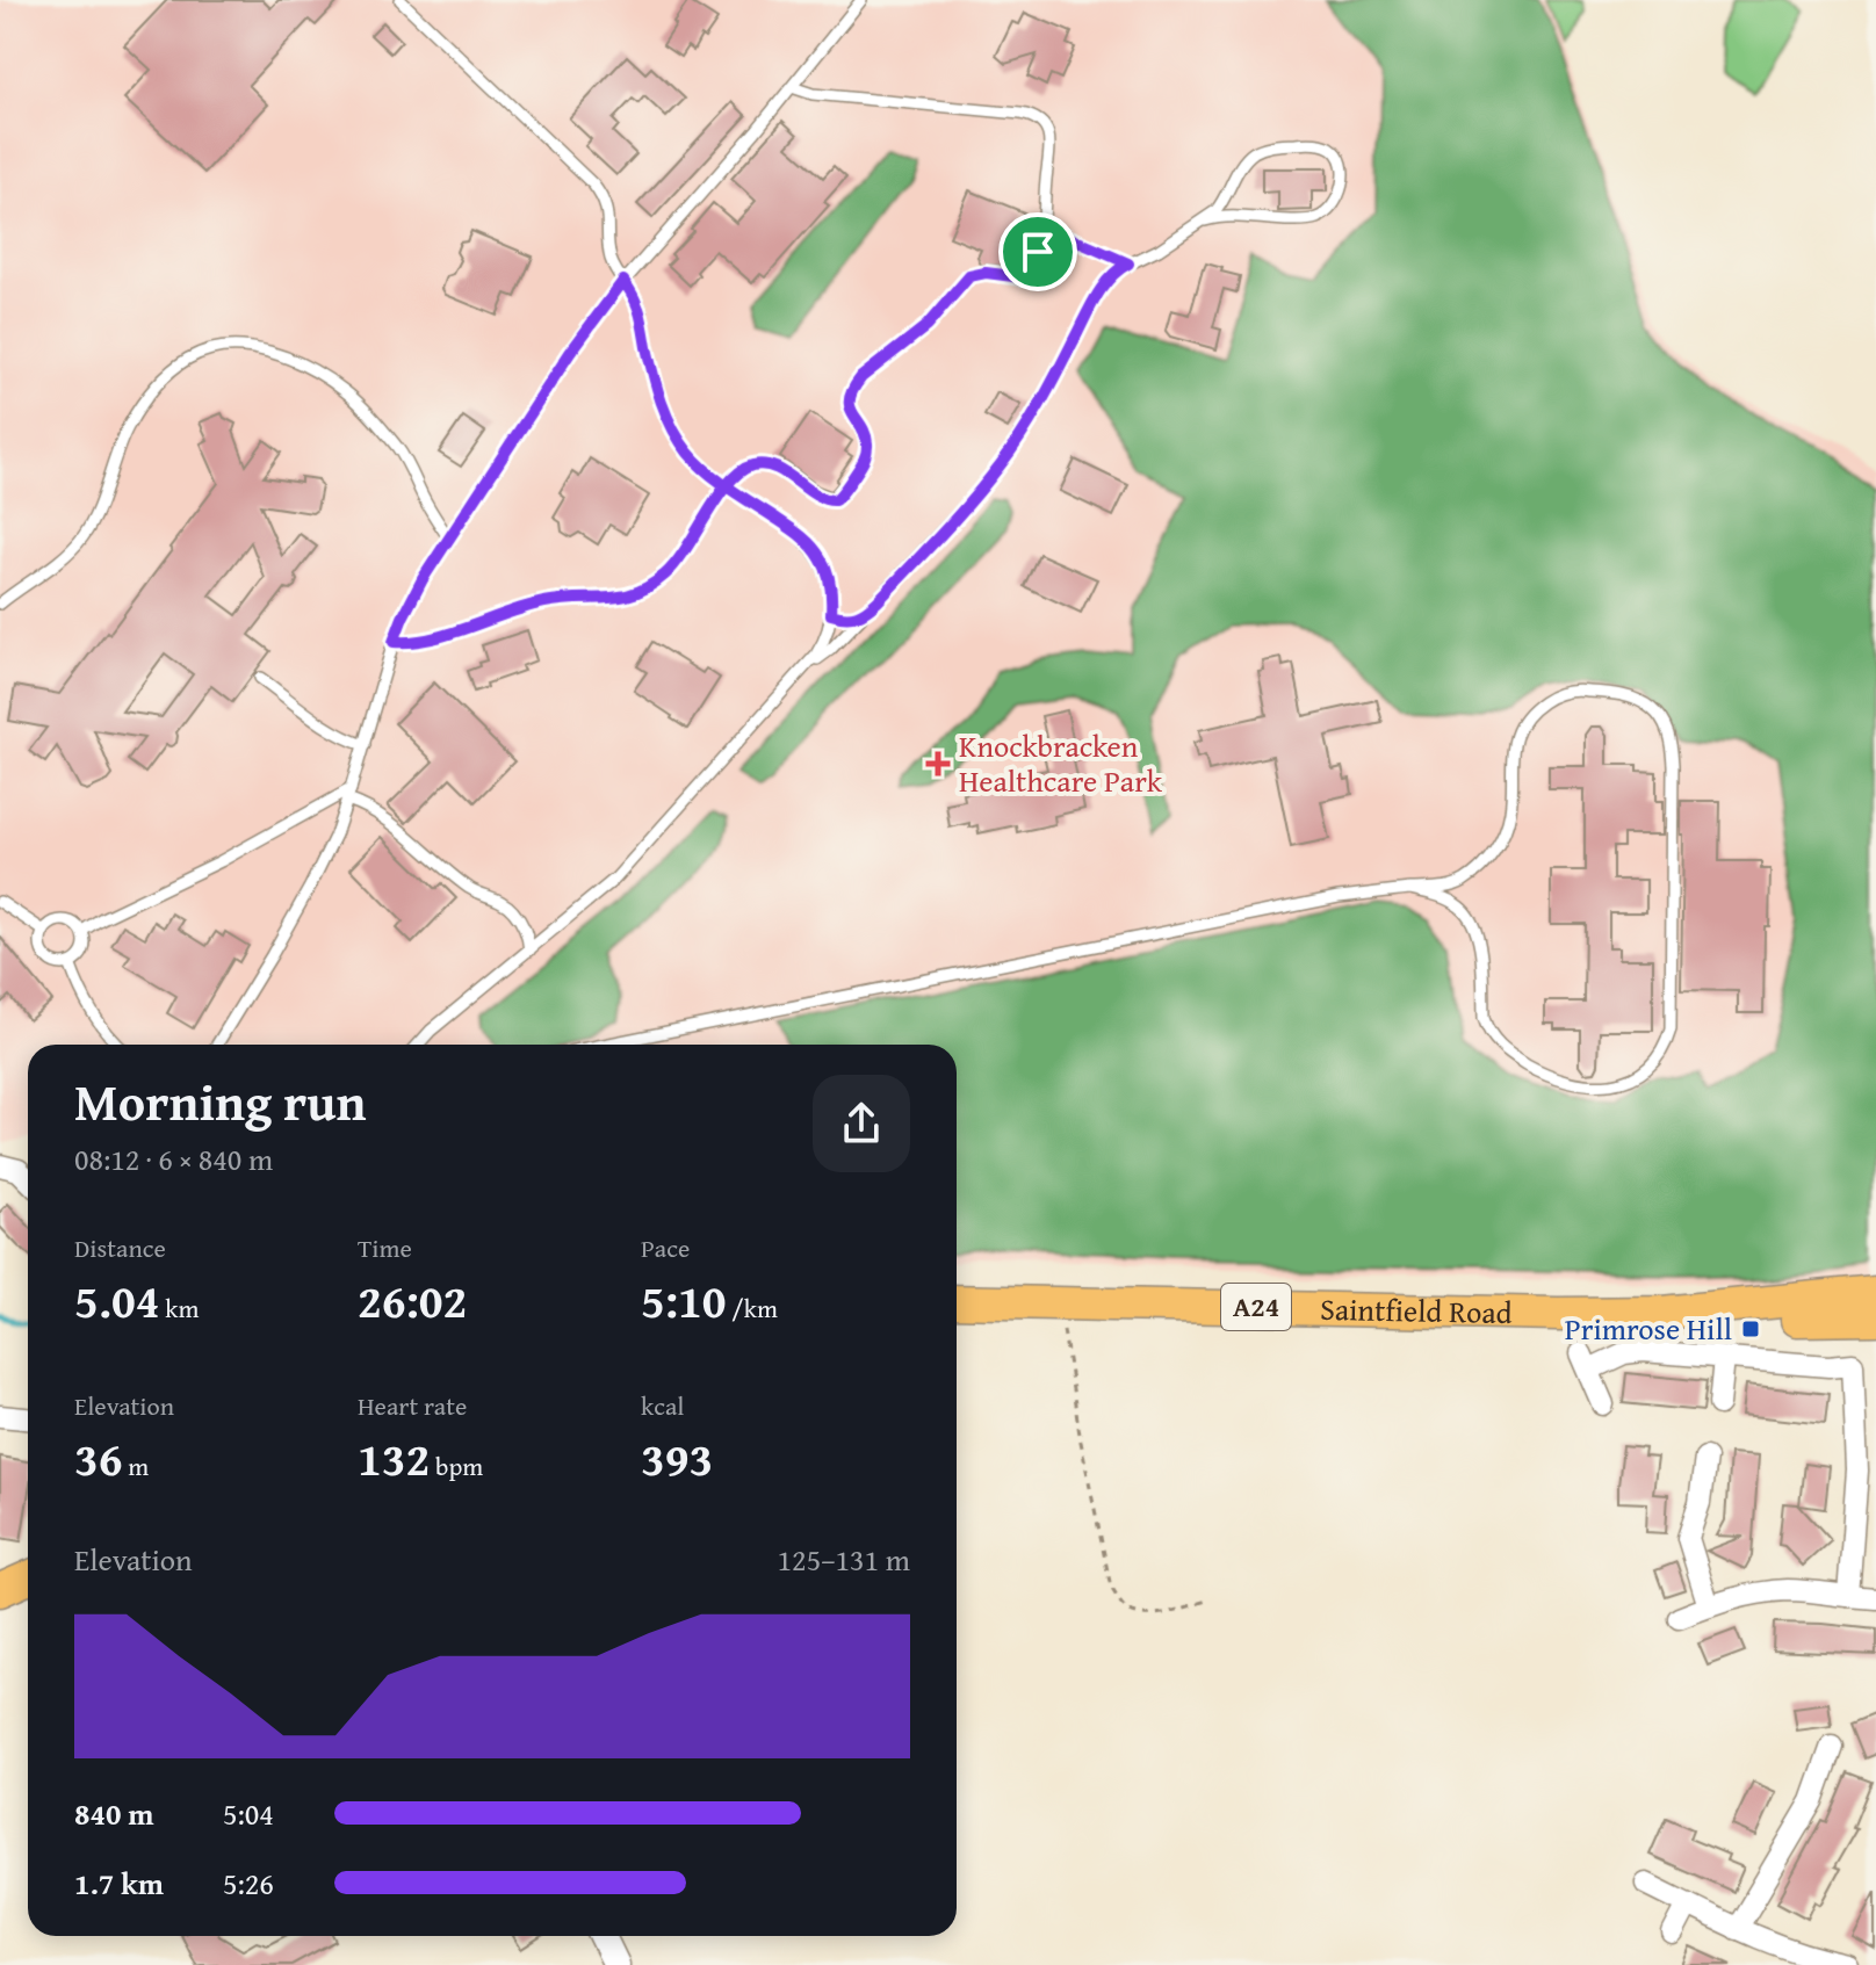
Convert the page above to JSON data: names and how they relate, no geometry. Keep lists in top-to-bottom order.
{
  "streets": {
    "highway": ["A24", "Saintfield Road"]
  },
  "places": {
    "health": ["Knockbracken Healthcare Park"],
    "transit": ["Primrose Hill"]
  },
  "page": {
    "heading": ["Morning run", "08:12 · 6 × 840 m"],
    "stats": [
      ["Distance", "5.04 km"],
      ["Time", "26:02"],
      ["Pace", "5:10 /km"],
      ["Elevation", "36 m"],
      ["Heart rate", "132 bpm"],
      ["kcal", "393"]
    ],
    "chart": ["Elevation", "125–131 m"],
    "list": [
      {
        "name": "840 m",
        "note": "5:04"
      },
      {
        "name": "1.7 km",
        "note": "5:26"
      }
    ]
  }
}
